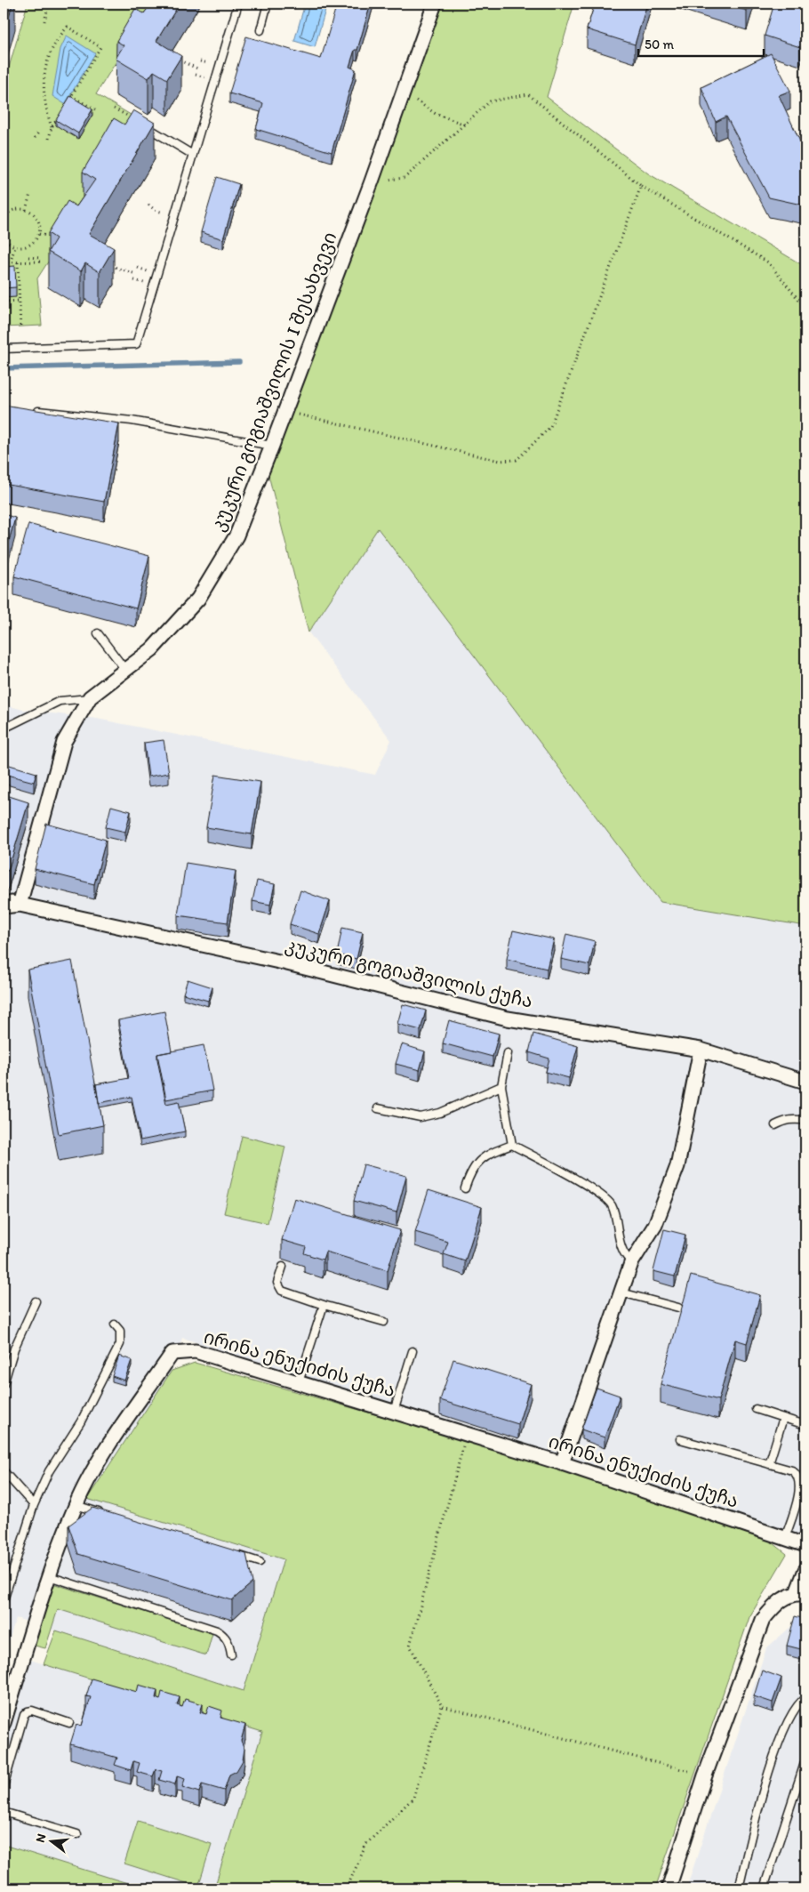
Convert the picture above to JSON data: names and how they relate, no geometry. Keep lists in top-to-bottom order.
{
  "streets": {
    "street": ["კუკური გოგიაშვილის I შესახვევი", "კუკური გოგიაშვილის ქუჩა", "ირინა ენუქიძის ქუჩა"]
  },
  "crossings": [
    ["კუკური გოგიაშვილის I შესახვევი", "კუკური გოგიაშვილის ქუჩა"]
  ],
  "scale_bar": "50 m",
  "north": "left"
}
